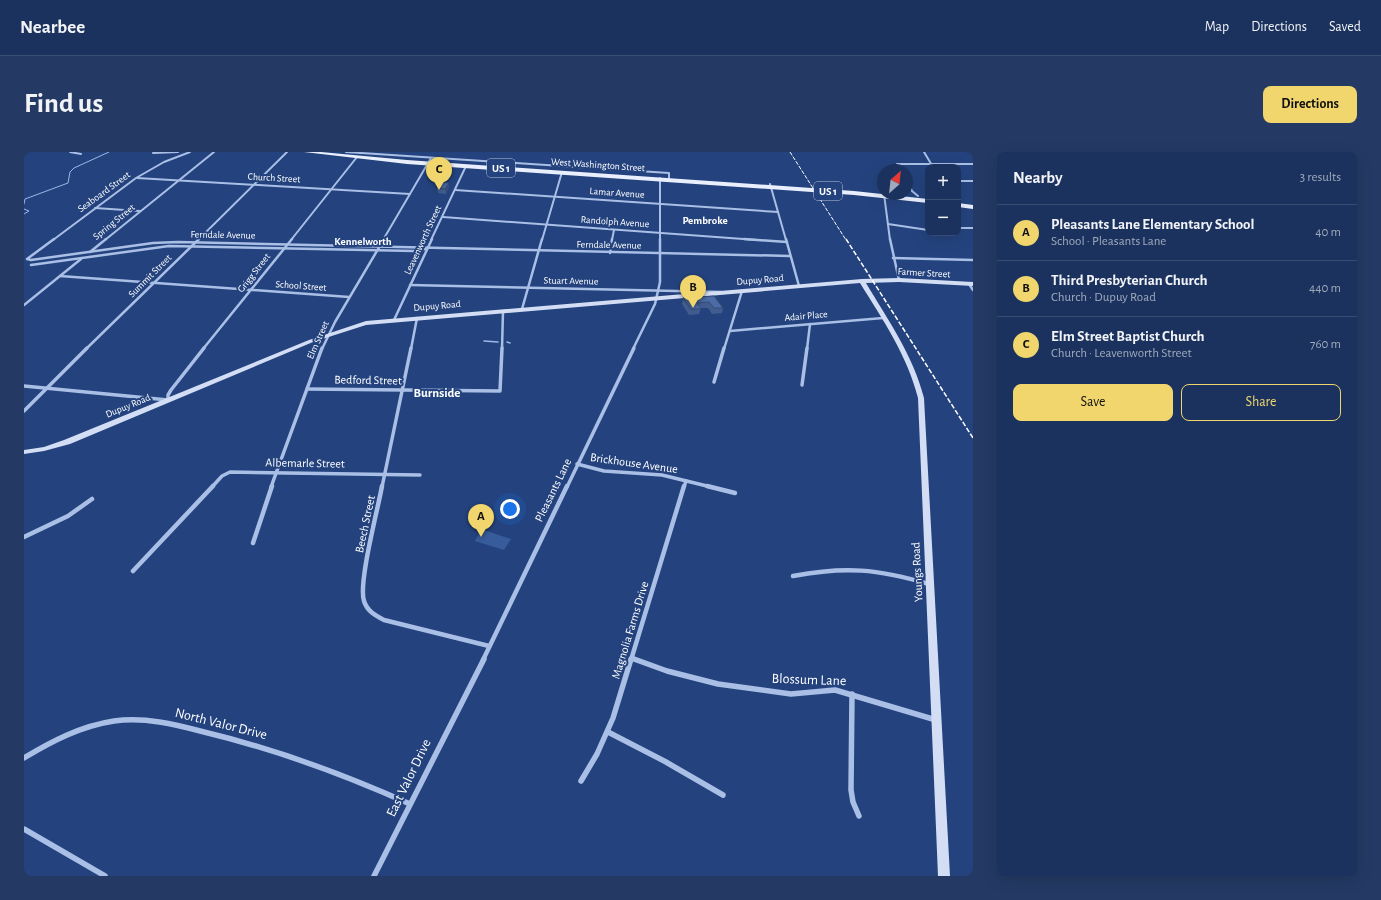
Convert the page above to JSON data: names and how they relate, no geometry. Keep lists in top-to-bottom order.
{
  "streets": {
    "main road": ["West Washington Street", "US 1"],
    "street": [
      "Church Street",
      "Seaboard Street",
      "Lamar Avenue",
      "Spring Street",
      "Randolph Avenue",
      "Ferndale Avenue",
      "Leavenworth Street",
      "Grigg Street",
      "Farmer Street",
      "Summit Street",
      "Dupuy Road",
      "Stuart Avenue",
      "School Street",
      "Adair Place",
      "Elm Street",
      "Bedford Street",
      "Albemarle Street",
      "Brickhouse Avenue",
      "Pleasants Lane",
      "Beech Street",
      "Youngs Road",
      "Magnolia Farms Drive",
      "Blossum Lane",
      "North Valor Drive",
      "East Valor Drive"
    ]
  },
  "crossings": [
    ["West Washington Street", "Leavenworth Street"],
    ["West Washington Street", "Grigg Street"],
    ["West Washington Street", "Elm Street"],
    ["West Washington Street", "Pleasants Lane"],
    ["Church Street", "Seaboard Street"],
    ["Church Street", "Spring Street"],
    ["Church Street", "Grigg Street"],
    ["Church Street", "Summit Street"],
    ["Church Street", "Elm Street"],
    ["Seaboard Street", "Ferndale Avenue"],
    ["Lamar Avenue", "Leavenworth Street"],
    ["Lamar Avenue", "Pleasants Lane"],
    ["Spring Street", "Ferndale Avenue"],
    ["Spring Street", "School Street"],
    ["Randolph Avenue", "Leavenworth Street"],
    ["Randolph Avenue", "Pleasants Lane"],
    ["Ferndale Avenue", "Leavenworth Street"],
    ["Ferndale Avenue", "Grigg Street"],
    ["Ferndale Avenue", "Summit Street"],
    ["Ferndale Avenue", "Elm Street"],
    ["Ferndale Avenue", "Pleasants Lane"],
    ["Leavenworth Street", "Dupuy Road"],
    ["Leavenworth Street", "Stuart Avenue"],
    ["Grigg Street", "Dupuy Road"],
    ["Grigg Street", "School Street"],
    ["Farmer Street", "Dupuy Road"],
    ["Summit Street", "School Street"],
    ["Dupuy Road", "Stuart Avenue"],
    ["Dupuy Road", "Elm Street"],
    ["Dupuy Road", "Bedford Street"],
    ["Dupuy Road", "Pleasants Lane"],
    ["Dupuy Road", "Beech Street"],
    ["Dupuy Road", "Youngs Road"],
    ["Stuart Avenue", "Pleasants Lane"],
    ["School Street", "Elm Street"],
    ["Adair Place", "Youngs Road"],
    ["Elm Street", "Bedford Street"],
    ["Elm Street", "Albemarle Street"],
    ["Bedford Street", "Beech Street"],
    ["Albemarle Street", "Beech Street"],
    ["Brickhouse Avenue", "Pleasants Lane"],
    ["Brickhouse Avenue", "Magnolia Farms Drive"],
    ["Pleasants Lane", "Beech Street"],
    ["Pleasants Lane", "East Valor Drive"],
    ["Youngs Road", "Blossum Lane"],
    ["Magnolia Farms Drive", "Blossum Lane"],
    ["North Valor Drive", "East Valor Drive"]
  ],
  "districts": ["Pembroke", "Kennelworth", "Burnside"],
  "north": "top right",
  "page": {
    "header": "Nearbee",
    "nav": ["Map", "Directions", "Saved"],
    "buttons": [
      "Directions",
      ["Save", "Share"]
    ],
    "title": "Find us",
    "heading": ["Nearby", "3 results"],
    "pins": ["C", "B", "A"],
    "map_buttons": ["+", "−"],
    "list": [
      {
        "mark": "A",
        "name": "Pleasants Lane Elementary School",
        "note": "School · Pleasants Lane",
        "value": "40 m"
      },
      {
        "mark": "B",
        "name": "Third Presbyterian Church",
        "note": "Church · Dupuy Road",
        "value": "440 m"
      },
      {
        "mark": "C",
        "name": "Elm Street Baptist Church",
        "note": "Church · Leavenworth Street",
        "value": "760 m"
      }
    ]
  }
}
